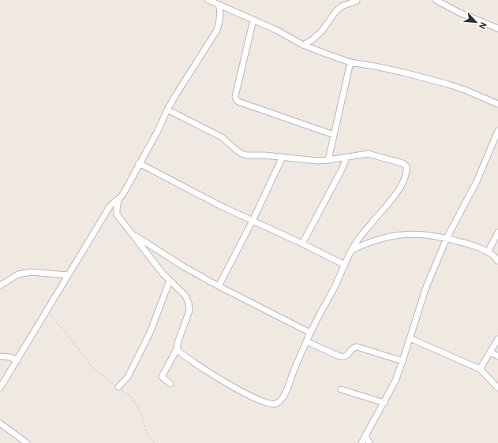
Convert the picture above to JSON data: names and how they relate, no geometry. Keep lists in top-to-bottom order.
{
  "north": "bottom right"
}
